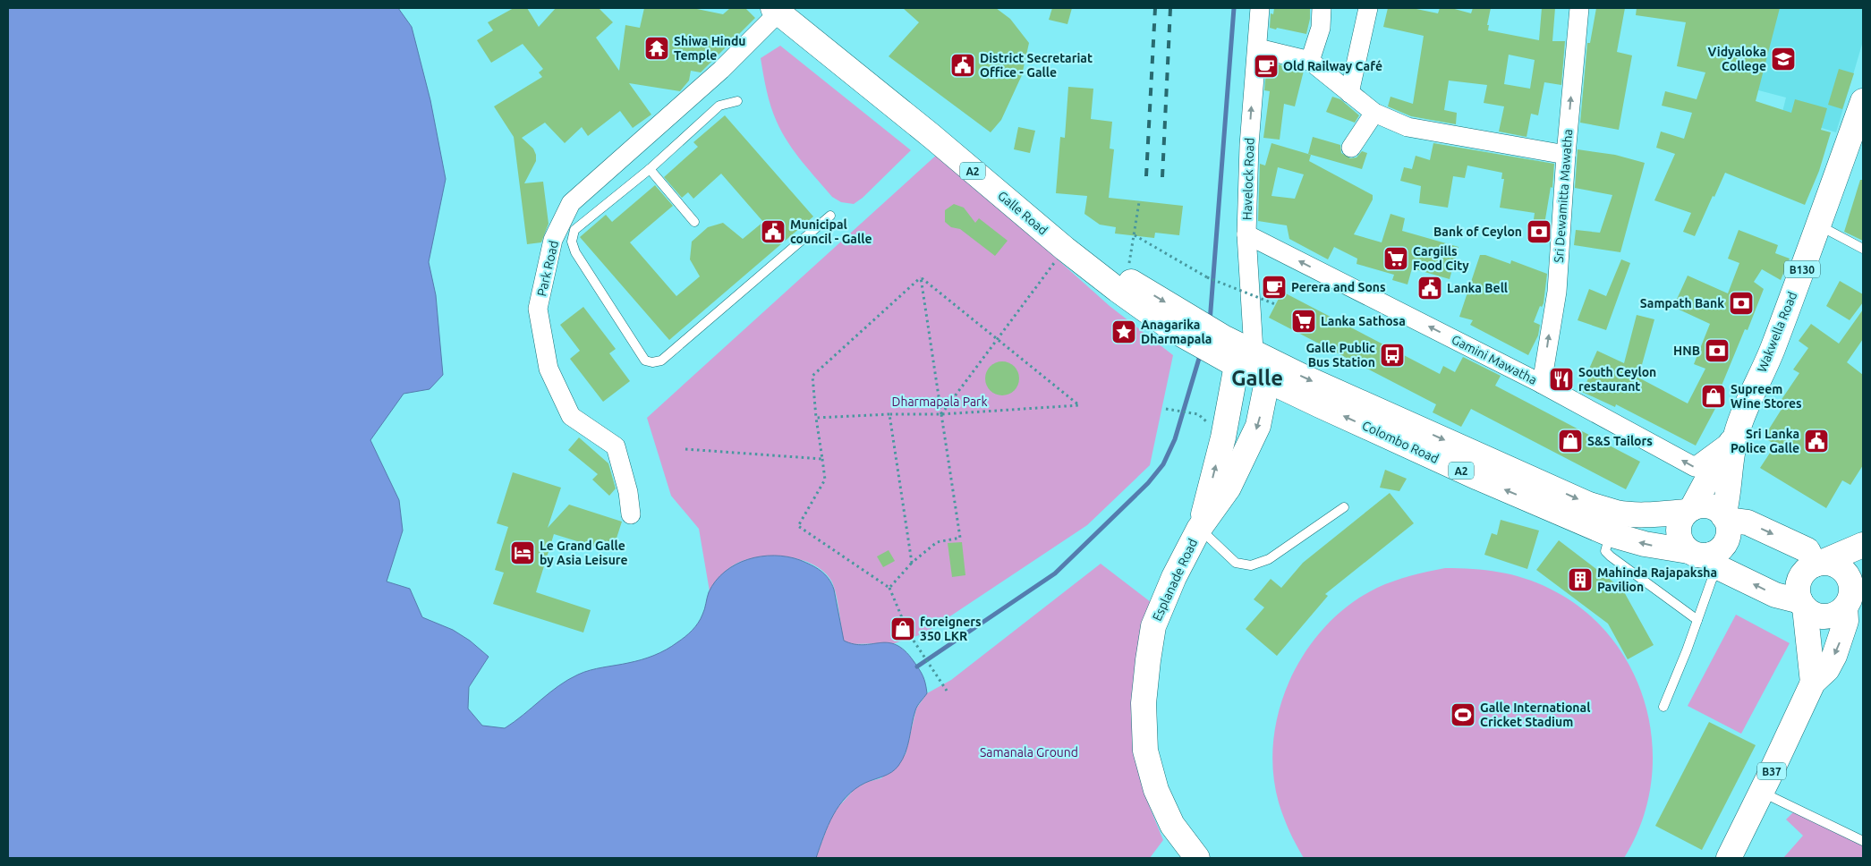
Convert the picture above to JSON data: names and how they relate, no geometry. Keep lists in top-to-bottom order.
{
  "streets": {
    "main road": [
      "A2",
      "Galle Road",
      "B130",
      "Wakwella Road",
      "Colombo Road",
      "Esplanade Road",
      "B37"
    ],
    "street": [
      "Havelock Road",
      "Sri Dewamitta Mawatha",
      "Park Road",
      "Gamini Mawatha"
    ]
  },
  "crossings": [
    ["Havelock Road", "Galle Road"],
    ["Havelock Road", "Gamini Mawatha"],
    ["Havelock Road", "Colombo Road"],
    ["Havelock Road", "Esplanade Road"],
    ["Sri Dewamitta Mawatha", "Gamini Mawatha"],
    ["Galle Road", "Park Road"],
    ["Galle Road", "Colombo Road"],
    ["Galle Road", "Esplanade Road"],
    ["Wakwella Road", "Gamini Mawatha"],
    ["Wakwella Road", "Colombo Road"],
    ["Colombo Road", "Esplanade Road"],
    ["Colombo Road", "B37"]
  ],
  "one_way": ["Havelock Road", "Sri Dewamitta Mawatha", "Gamini Mawatha"],
  "districts": ["Galle"],
  "parks": ["Dharmapala Park", "Samanala Ground"],
  "places": {
    "temple": ["Shiwa Hindu Temple"],
    "school or university": ["Vidyaloka College"],
    "public building": [
      "District Secretariat Office - Galle",
      "Municipal council - Galle",
      "Lanka Bell",
      "Sri Lanka Police Galle"
    ],
    "cafe": ["Old Railway Café", "Perera and Sons"],
    "bank": ["Bank of Ceylon", "Sampath Bank", "HNB"],
    "supermarket": ["Cargills Food City", "Lanka Sathosa"],
    "place": ["Anagarika Dharmapala"],
    "bus stop": ["Galle Public Bus Station"],
    "restaurant": ["South Ceylon restaurant"],
    "shop": ["Supreem Wine Stores", "S&S Tailors", "foreigners 350 LKR"],
    "hotel": ["Le Grand Galle by Asia Leisure"],
    "building": ["Mahinda Rajapaksha Pavilion"],
    "sports": ["Galle International Cricket Stadium"]
  }
}
